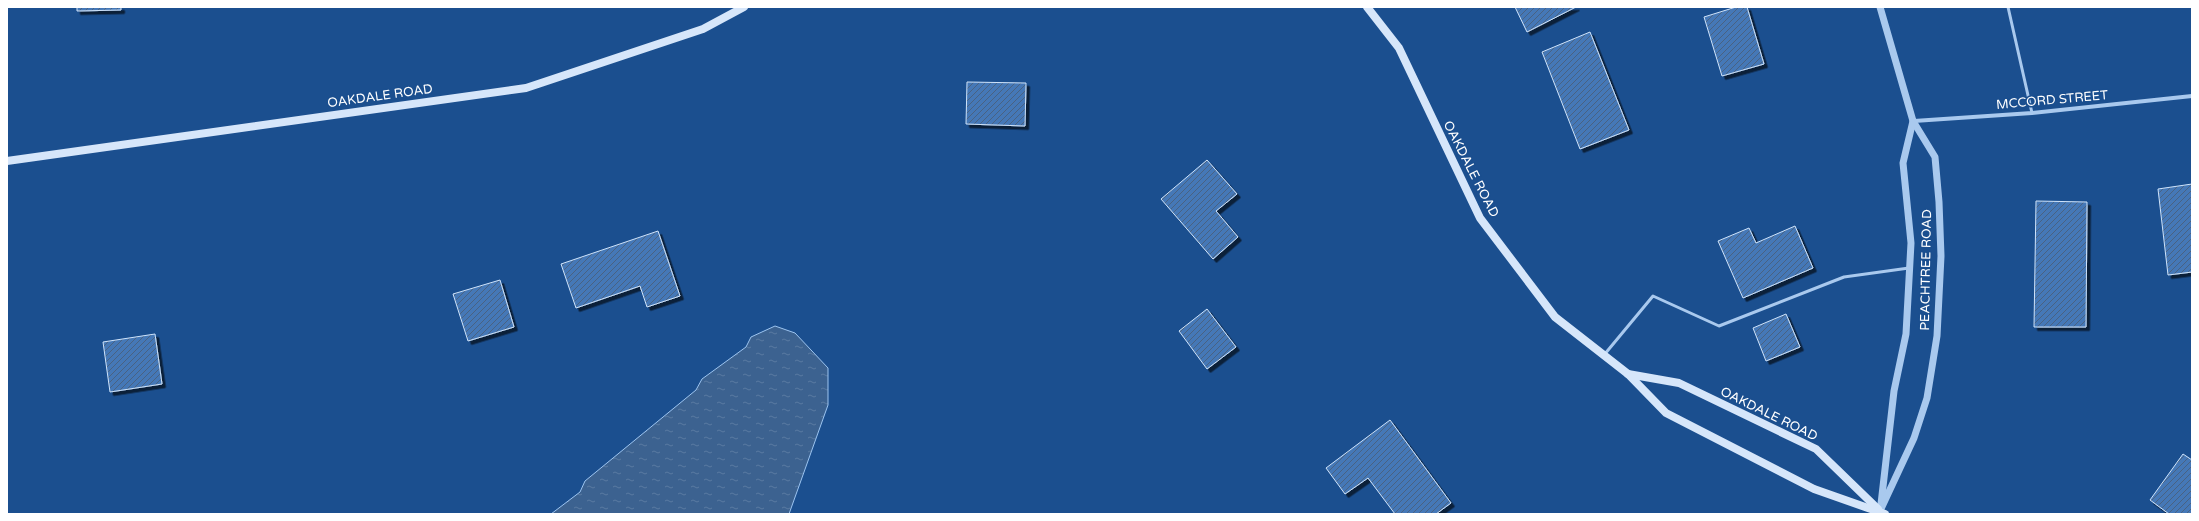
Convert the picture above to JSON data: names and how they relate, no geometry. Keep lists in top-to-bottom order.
{
  "streets": {
    "main road": ["OAKDALE ROAD"],
    "street": ["MCCORD STREET", "PEACHTREE ROAD"]
  },
  "crossings": [
    ["OAKDALE ROAD", "PEACHTREE ROAD"],
    ["MCCORD STREET", "PEACHTREE ROAD"]
  ]
}
